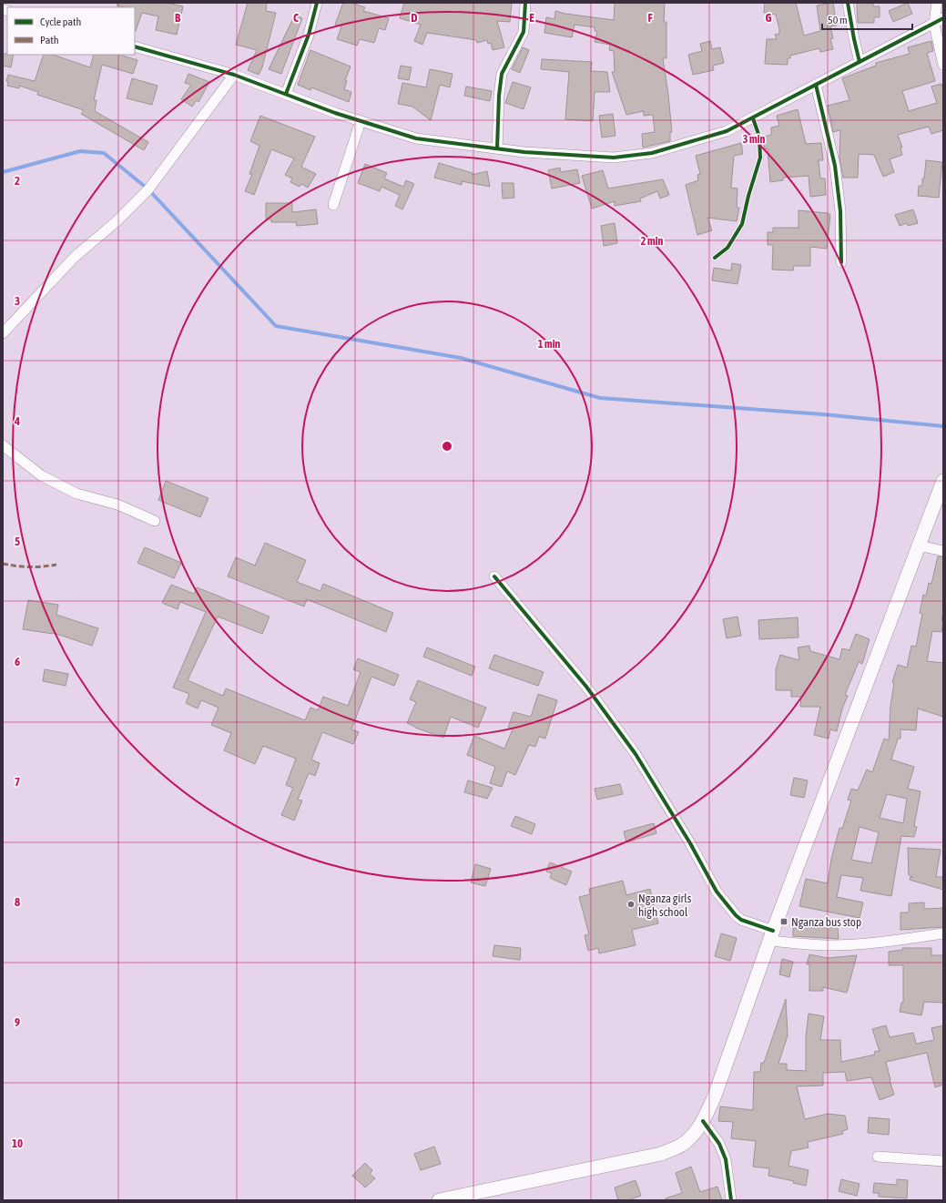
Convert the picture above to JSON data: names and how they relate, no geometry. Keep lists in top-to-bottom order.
{
  "places": {
    "other": ["Nganza girls high school"],
    "transit": ["Nganza bus stop"]
  },
  "legend": ["Cycle path", "Path"],
  "scale_bar": "50 m",
  "grid": {
    "columns": [
      "B",
      "C",
      "D",
      "E",
      "F",
      "G"
    ],
    "rows": [
      "2",
      "3",
      "4",
      "5",
      "6",
      "7",
      "8",
      "9",
      "10"
    ]
  },
  "rings": ["3 min", "2 min", "1 min"]
}
